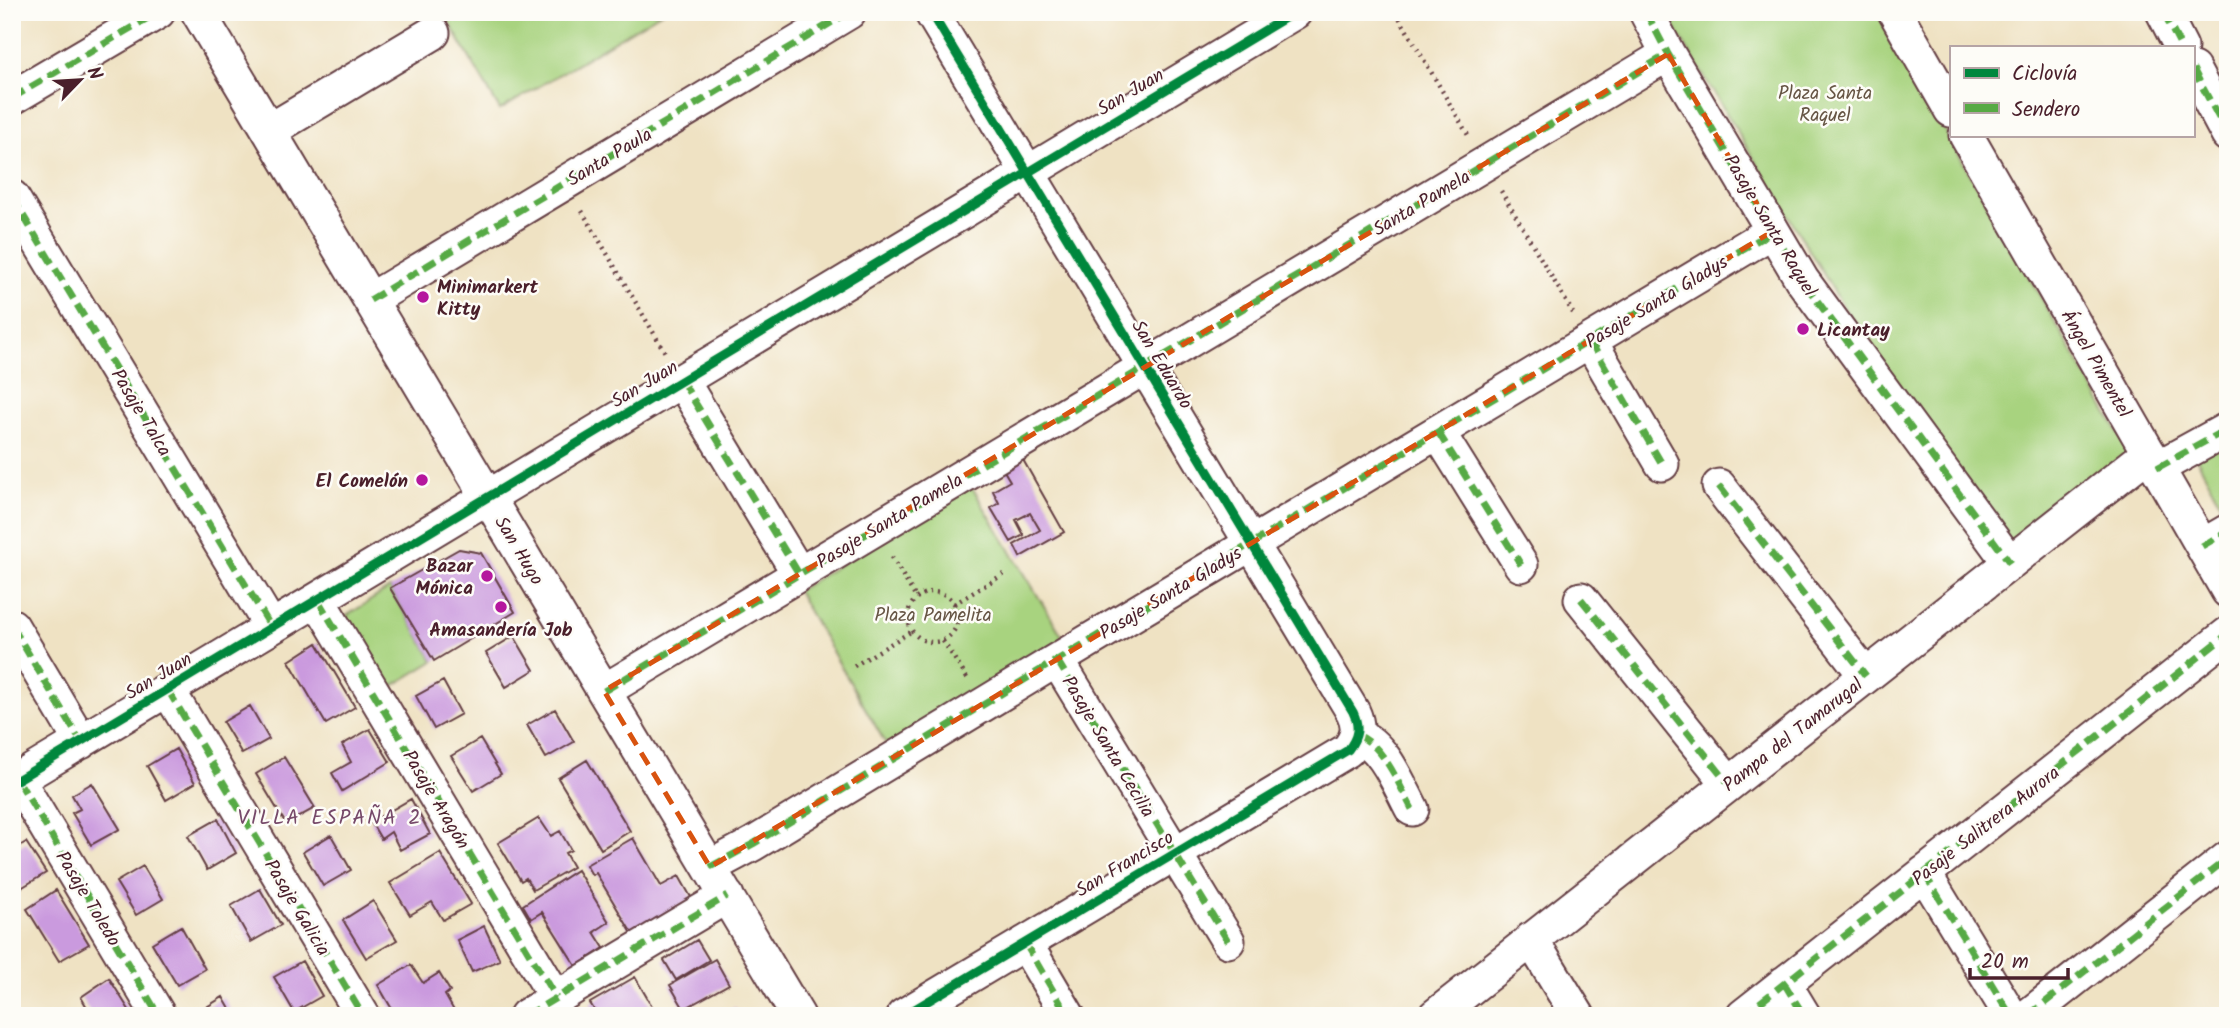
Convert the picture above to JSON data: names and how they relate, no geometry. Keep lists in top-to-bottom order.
{
  "streets": {
    "street": [
      "San Juan",
      "Santa Paula",
      "Santa Pamela",
      "Pasaje Santa Raquel",
      "Pasaje Santa Gladys",
      "Ángel Pimentel",
      "San Eduardo",
      "Pasaje Talca",
      "Pasaje Santa Pamela",
      "San Hugo",
      "Pampa del Tamarugal",
      "Pasaje Santa Cecilia",
      "Pasaje Aragón",
      "Pasaje Salitrera Aurora",
      "San Francisco",
      "Pasaje Toledo",
      "Pasaje Galicia"
    ]
  },
  "crossings": [
    ["San Juan", "San Eduardo"],
    ["San Juan", "Pasaje Talca"],
    ["San Juan", "San Hugo"],
    ["San Juan", "Pasaje Aragón"],
    ["San Juan", "Pasaje Toledo"],
    ["San Juan", "Pasaje Galicia"],
    ["Santa Paula", "San Hugo"],
    ["Santa Pamela", "Pasaje Santa Raquel"],
    ["Santa Pamela", "Pasaje Santa Pamela"],
    ["Pasaje Santa Raquel", "Pasaje Santa Gladys"],
    ["Pasaje Santa Raquel", "Pampa del Tamarugal"],
    ["Pasaje Santa Gladys", "San Eduardo"],
    ["Pasaje Santa Gladys", "San Hugo"],
    ["Pasaje Santa Gladys", "Pasaje Santa Cecilia"],
    ["Ángel Pimentel", "Pampa del Tamarugal"],
    ["San Eduardo", "Pasaje Santa Pamela"],
    ["San Eduardo", "San Francisco"],
    ["Pasaje Santa Pamela", "San Hugo"],
    ["Pasaje Santa Cecilia", "San Francisco"]
  ],
  "districts": ["VILLA ESPAÑA 2"],
  "parks": ["Plaza Santa Raquel", "Plaza Pamelita"],
  "places": [
    "Minimarkert Kitty",
    "Licantay",
    "El Comelón",
    "Bazar Mónica",
    "Amasandería Job"
  ],
  "legend": ["Ciclovía", "Sendero"],
  "scale_bar": "20 m",
  "north": "top right"
}
